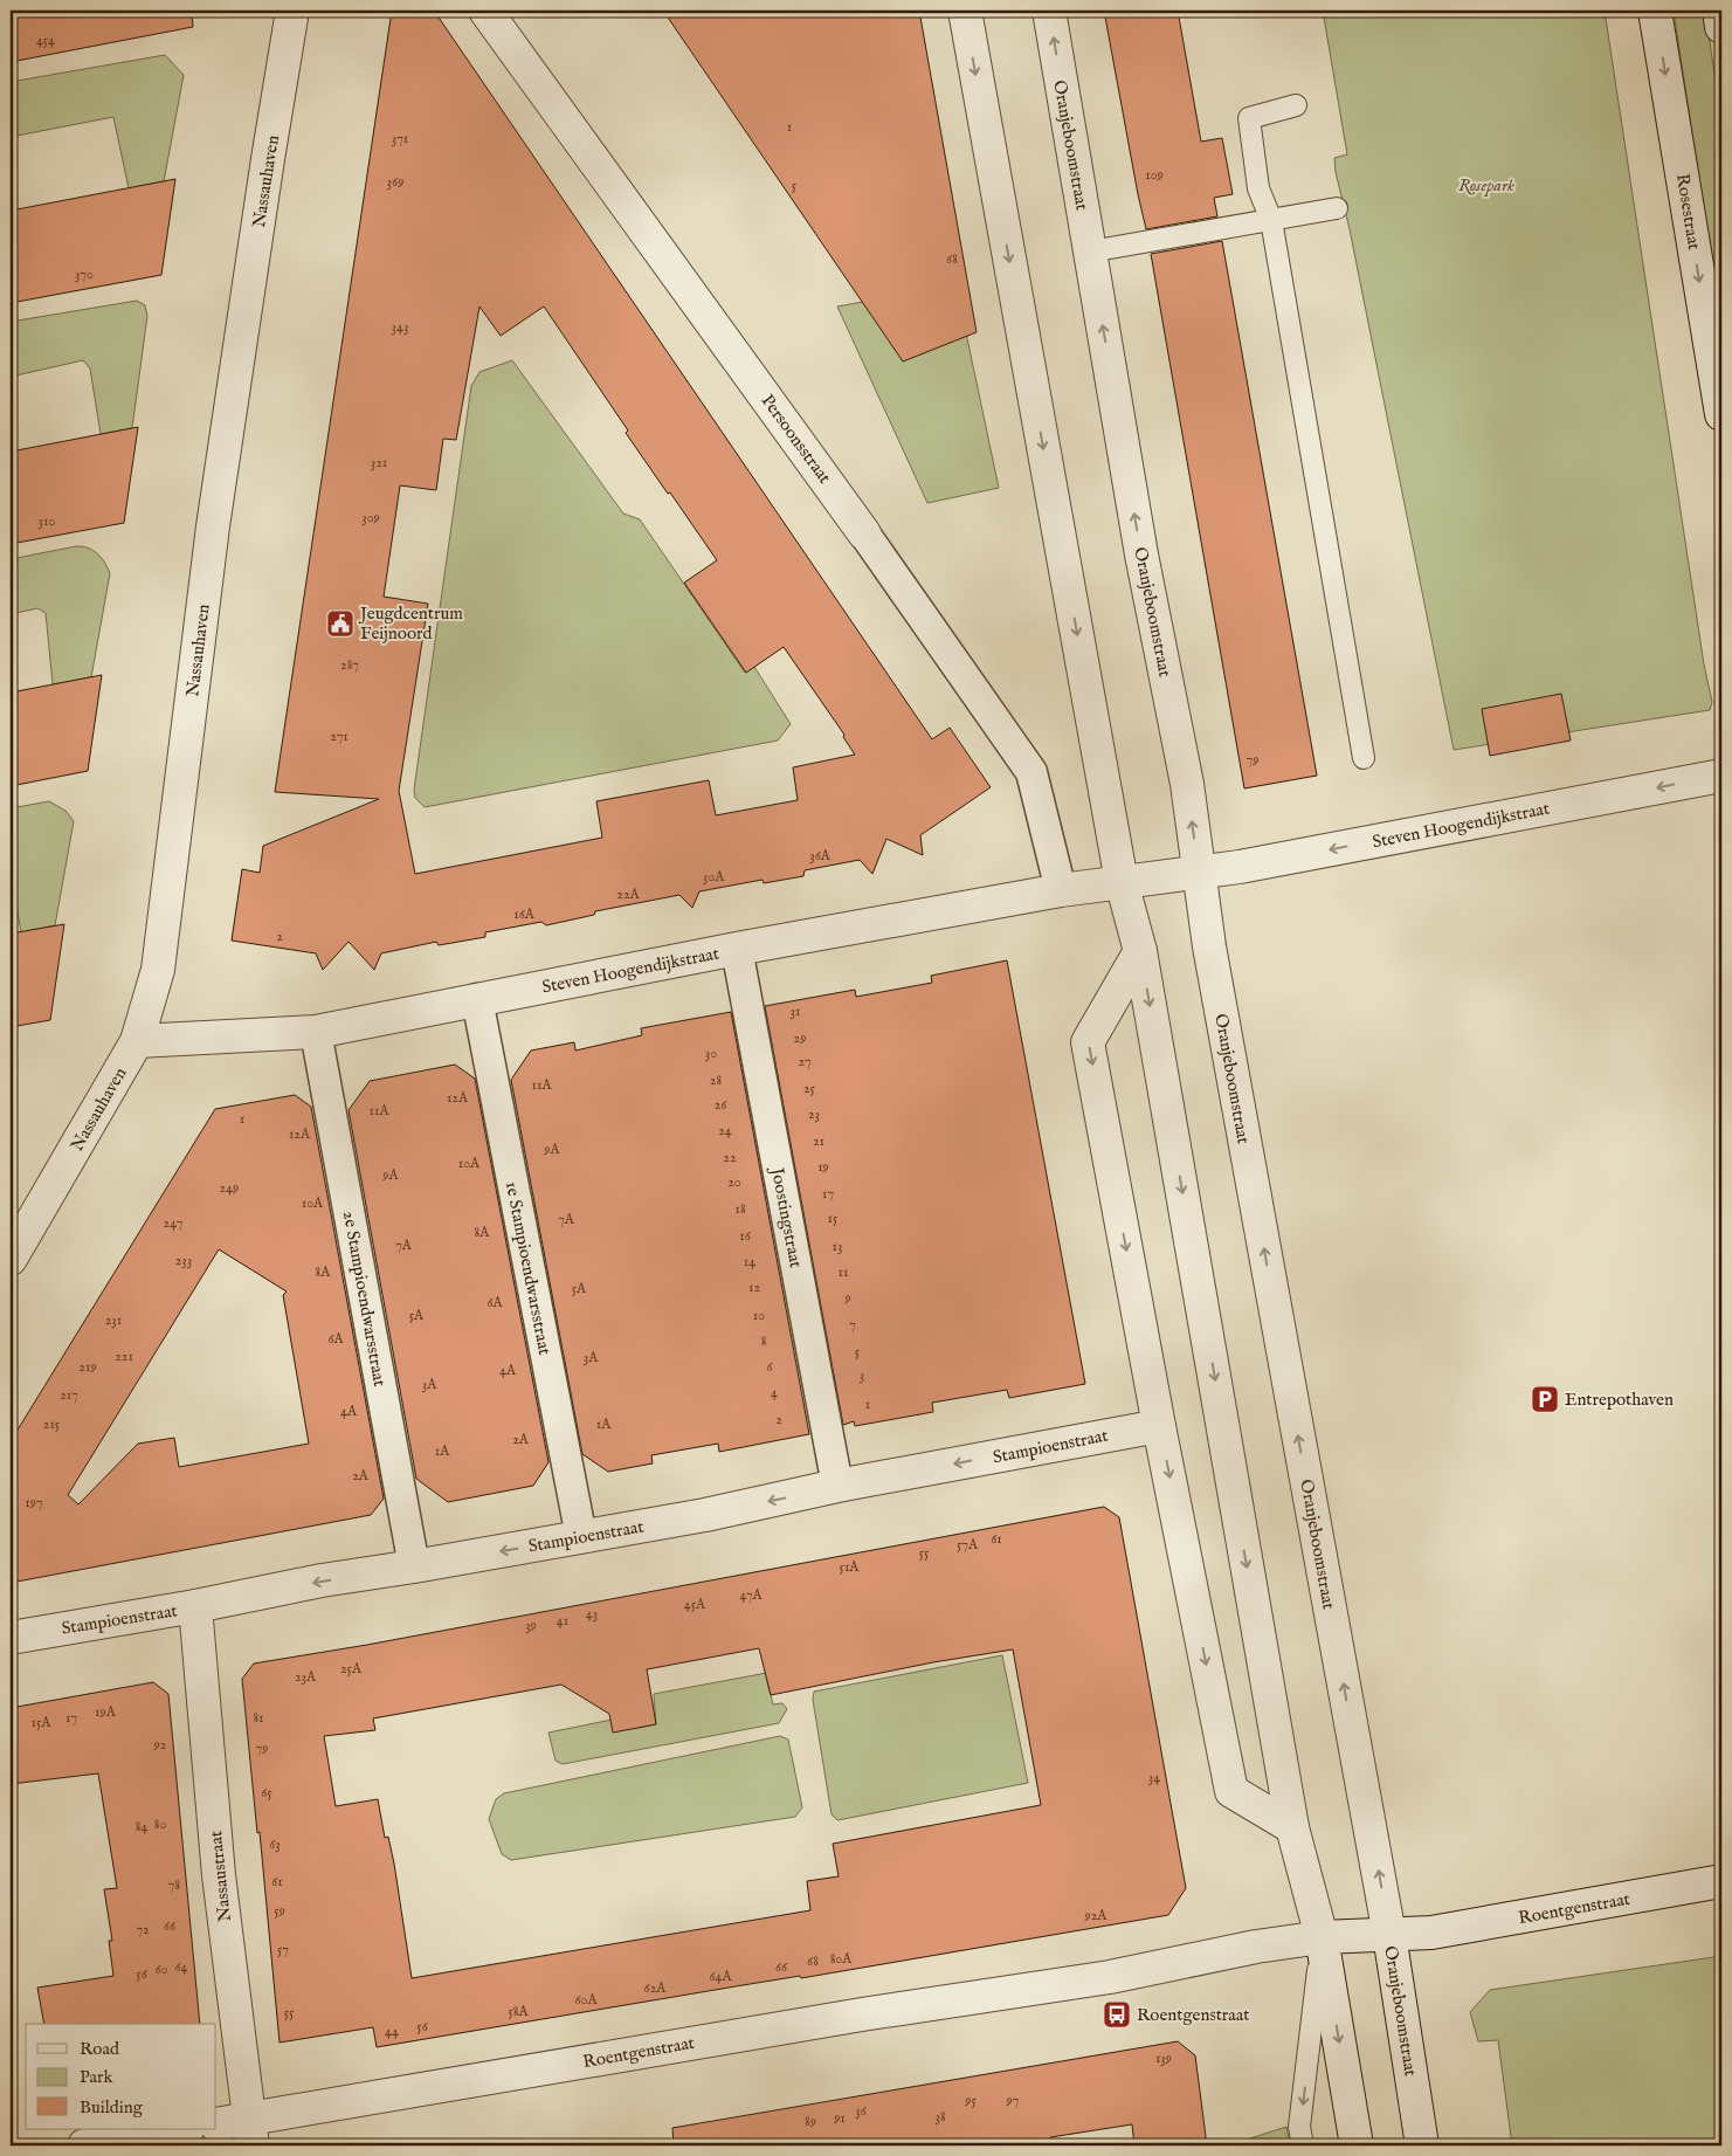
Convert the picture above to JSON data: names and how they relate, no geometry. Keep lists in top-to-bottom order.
{
  "streets": {
    "street": [
      "Oranjeboomstraat",
      "Nassauhaven",
      "Rosestraat",
      "Persoonsstraat",
      "Steven Hoogendijkstraat",
      "Joostingstraat",
      "1e Stampioendwarsstraat",
      "2e Stampioendwarsstraat",
      "Stampioenstraat",
      "Nassaustraat",
      "Roentgenstraat"
    ]
  },
  "crossings": [
    ["Oranjeboomstraat", "Steven Hoogendijkstraat"],
    ["Oranjeboomstraat", "Roentgenstraat"],
    ["Nassauhaven", "Steven Hoogendijkstraat"],
    ["Persoonsstraat", "Steven Hoogendijkstraat"],
    ["Steven Hoogendijkstraat", "Joostingstraat"],
    ["Steven Hoogendijkstraat", "1e Stampioendwarsstraat"],
    ["Steven Hoogendijkstraat", "2e Stampioendwarsstraat"],
    ["Joostingstraat", "Stampioenstraat"],
    ["1e Stampioendwarsstraat", "Stampioenstraat"],
    ["2e Stampioendwarsstraat", "Stampioenstraat"],
    ["Stampioenstraat", "Nassaustraat"],
    ["Nassaustraat", "Roentgenstraat"]
  ],
  "one_way": ["Rosestraat", "Stampioenstraat"],
  "parks": ["Rosepark"],
  "places": {
    "public building": ["Jeugdcentrum Feijnoord"],
    "parking": ["Entrepothaven"],
    "bus stop": ["Roentgenstraat"]
  },
  "house_numbers": [
    "454",
    "1",
    "371",
    "109",
    "369",
    "5",
    "68",
    "370",
    "343",
    "321",
    "309",
    "310",
    "287",
    "271",
    "79",
    "36A",
    "30A",
    "22A",
    "16A",
    "2",
    "31",
    "29",
    "30",
    "27",
    "28",
    "11A",
    "25",
    "12A",
    "26",
    "11A",
    "23",
    "1",
    "24",
    "12A",
    "21",
    "9A",
    "22",
    "10A",
    "19",
    "9A",
    "20",
    "249",
    "17",
    "10A",
    "18",
    "15",
    "7A",
    "247",
    "8A",
    "16",
    "7A",
    "13",
    "233",
    "14",
    "8A",
    "11",
    "12",
    "5A",
    "9",
    "6A",
    "5A",
    "10",
    "231",
    "7",
    "6A",
    "8",
    "5",
    "221",
    "3A",
    "219",
    "6",
    "4A",
    "3",
    "3A",
    "4",
    "217",
    "1",
    "4A",
    "2",
    "215",
    "1A",
    "2A",
    "1A",
    "2A",
    "197",
    "61",
    "57A",
    "55",
    "51A",
    "47A",
    "45A",
    "43",
    "41",
    "39",
    "25A",
    "23A",
    "19A",
    "17",
    "81",
    "15A",
    "92",
    "79",
    "34",
    "65",
    "80",
    "84",
    "63",
    "61",
    "78",
    "59",
    "92A",
    "66",
    "72",
    "57",
    "80A",
    "68",
    "64",
    "66",
    "60",
    "56",
    "64A",
    "62A",
    "60A",
    "58A",
    "55",
    "56",
    "44",
    "139",
    "95",
    "97",
    "36",
    "38",
    "91",
    "89"
  ],
  "legend": ["Road", "Park", "Building"]
}
